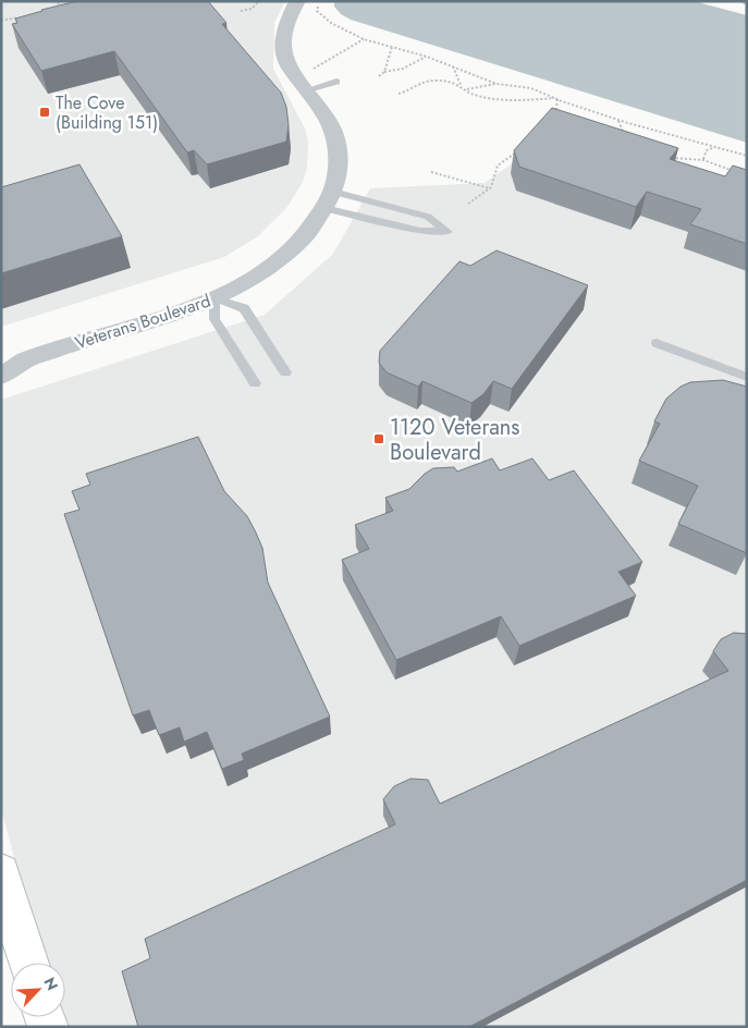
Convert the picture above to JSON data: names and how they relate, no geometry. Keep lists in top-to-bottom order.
{
  "streets": {
    "street": ["Veterans Boulevard"]
  },
  "places": {
    "transit": ["The Cove (Building 151)", "1120 Veterans Boulevard"]
  },
  "north": "top right"
}
